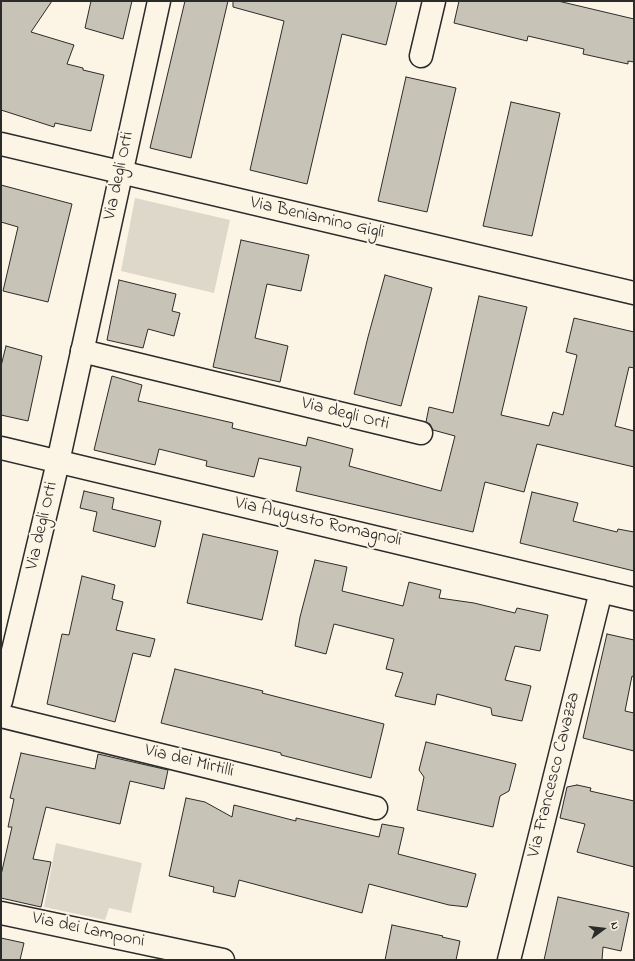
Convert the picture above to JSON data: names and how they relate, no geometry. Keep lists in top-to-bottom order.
{
  "streets": {
    "street": [
      "Via degli Orti",
      "Via Beniamino Gigli",
      "Via Augusto Romagnoli",
      "Via dei Mirtilli",
      "Via Francesco Cavazza",
      "Via dei Lamponi"
    ]
  },
  "crossings": [
    ["Via degli Orti", "Via Beniamino Gigli"],
    ["Via degli Orti", "Via Augusto Romagnoli"],
    ["Via Augusto Romagnoli", "Via Francesco Cavazza"]
  ],
  "north": "right"
}
